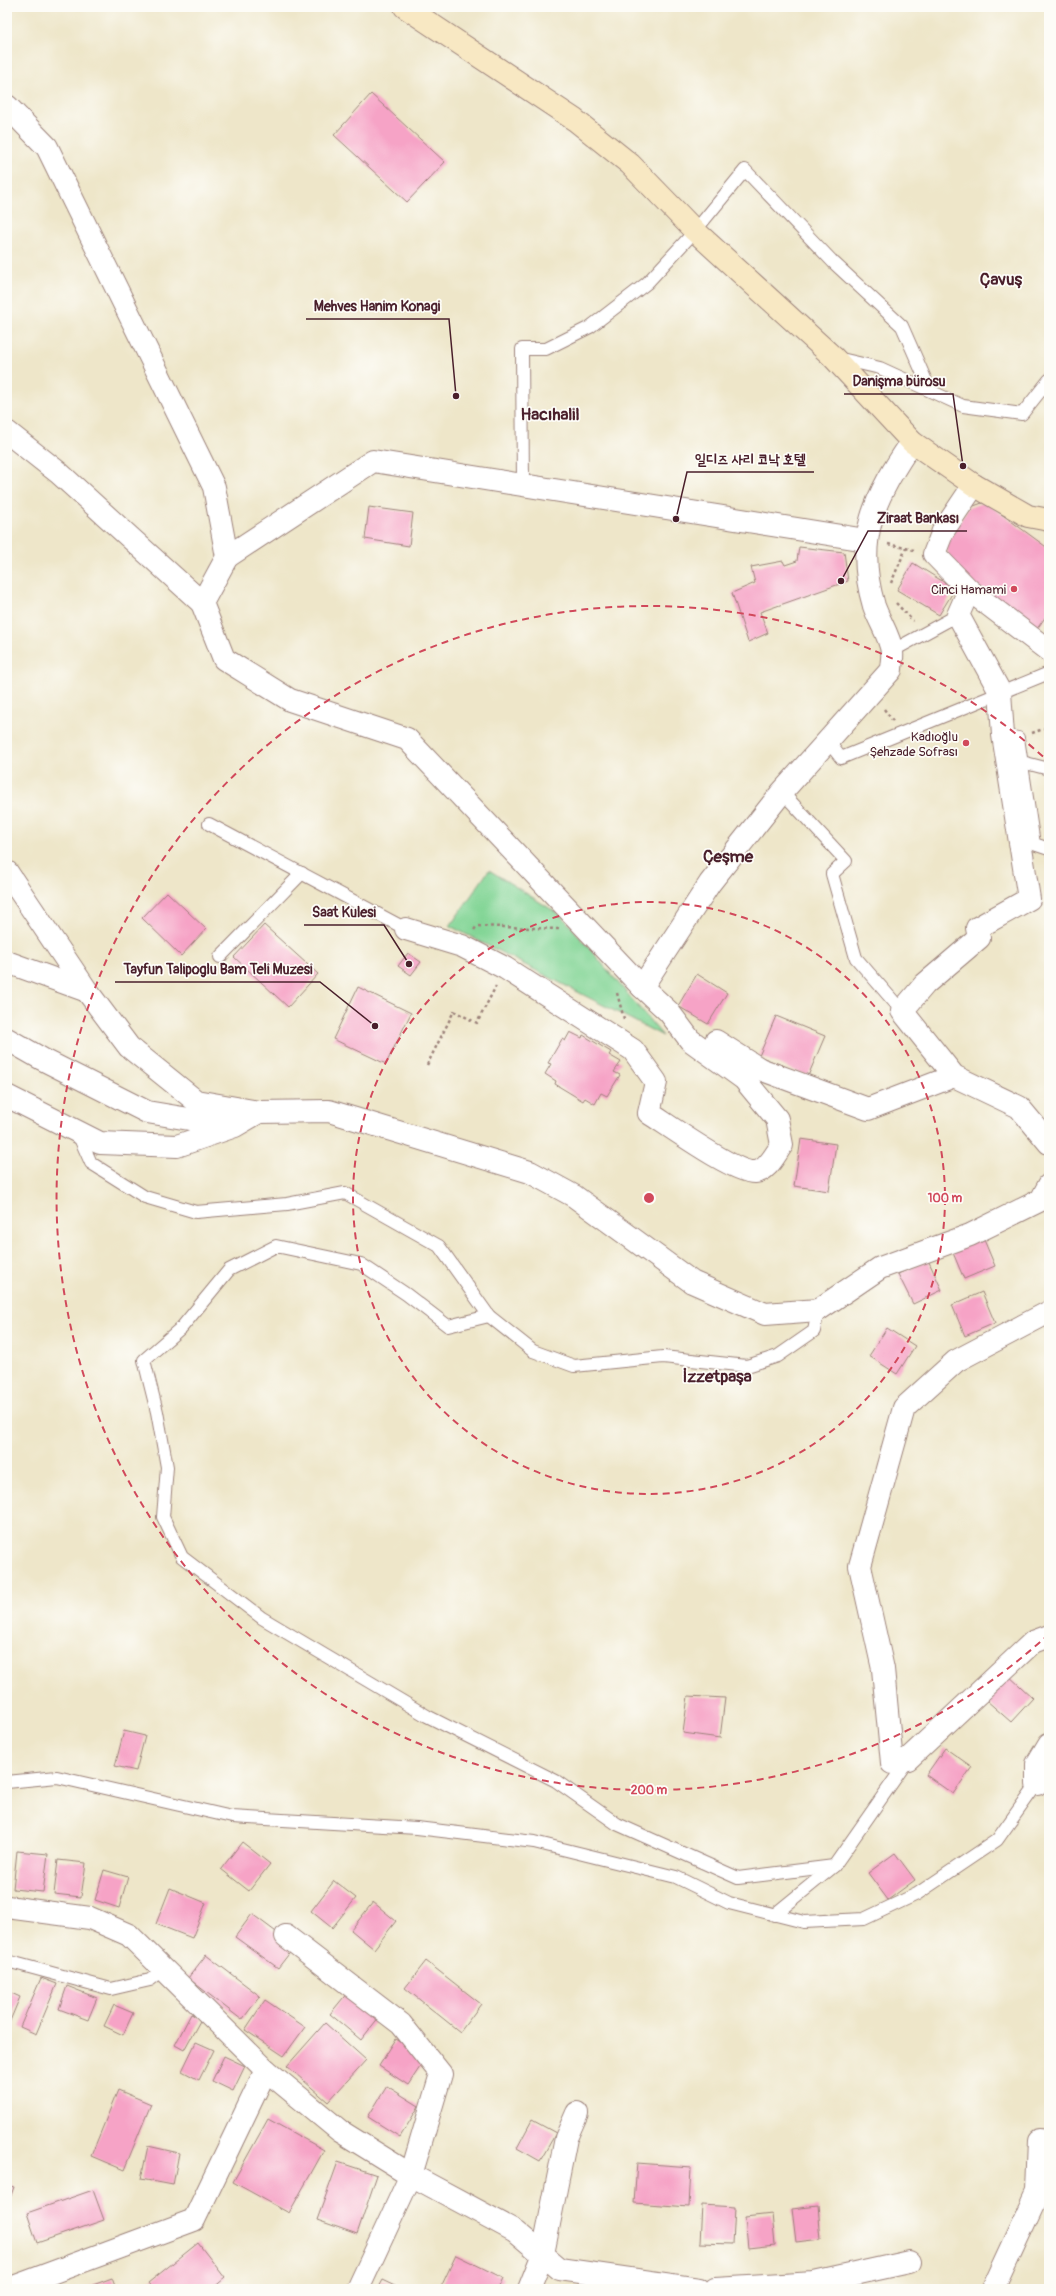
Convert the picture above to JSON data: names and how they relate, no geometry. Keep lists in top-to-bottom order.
{
  "districts": [
    "Çavuş",
    "Hacıhalil",
    "Çeşme",
    "İzzetpaşa"
  ],
  "places": [
    "Mehves Hanim Konagi",
    "Danişma bürosu",
    "일디즈 사리 코낙 호텔",
    "Ziraat Bankası",
    "Cinci Hamami",
    "Kadıoğlu Şehzade Sofrası",
    "Saat Kulesi",
    "Tayfun Talipoglu Bam Teli Muzesi"
  ],
  "rings": ["100 m", "200 m"]
}
